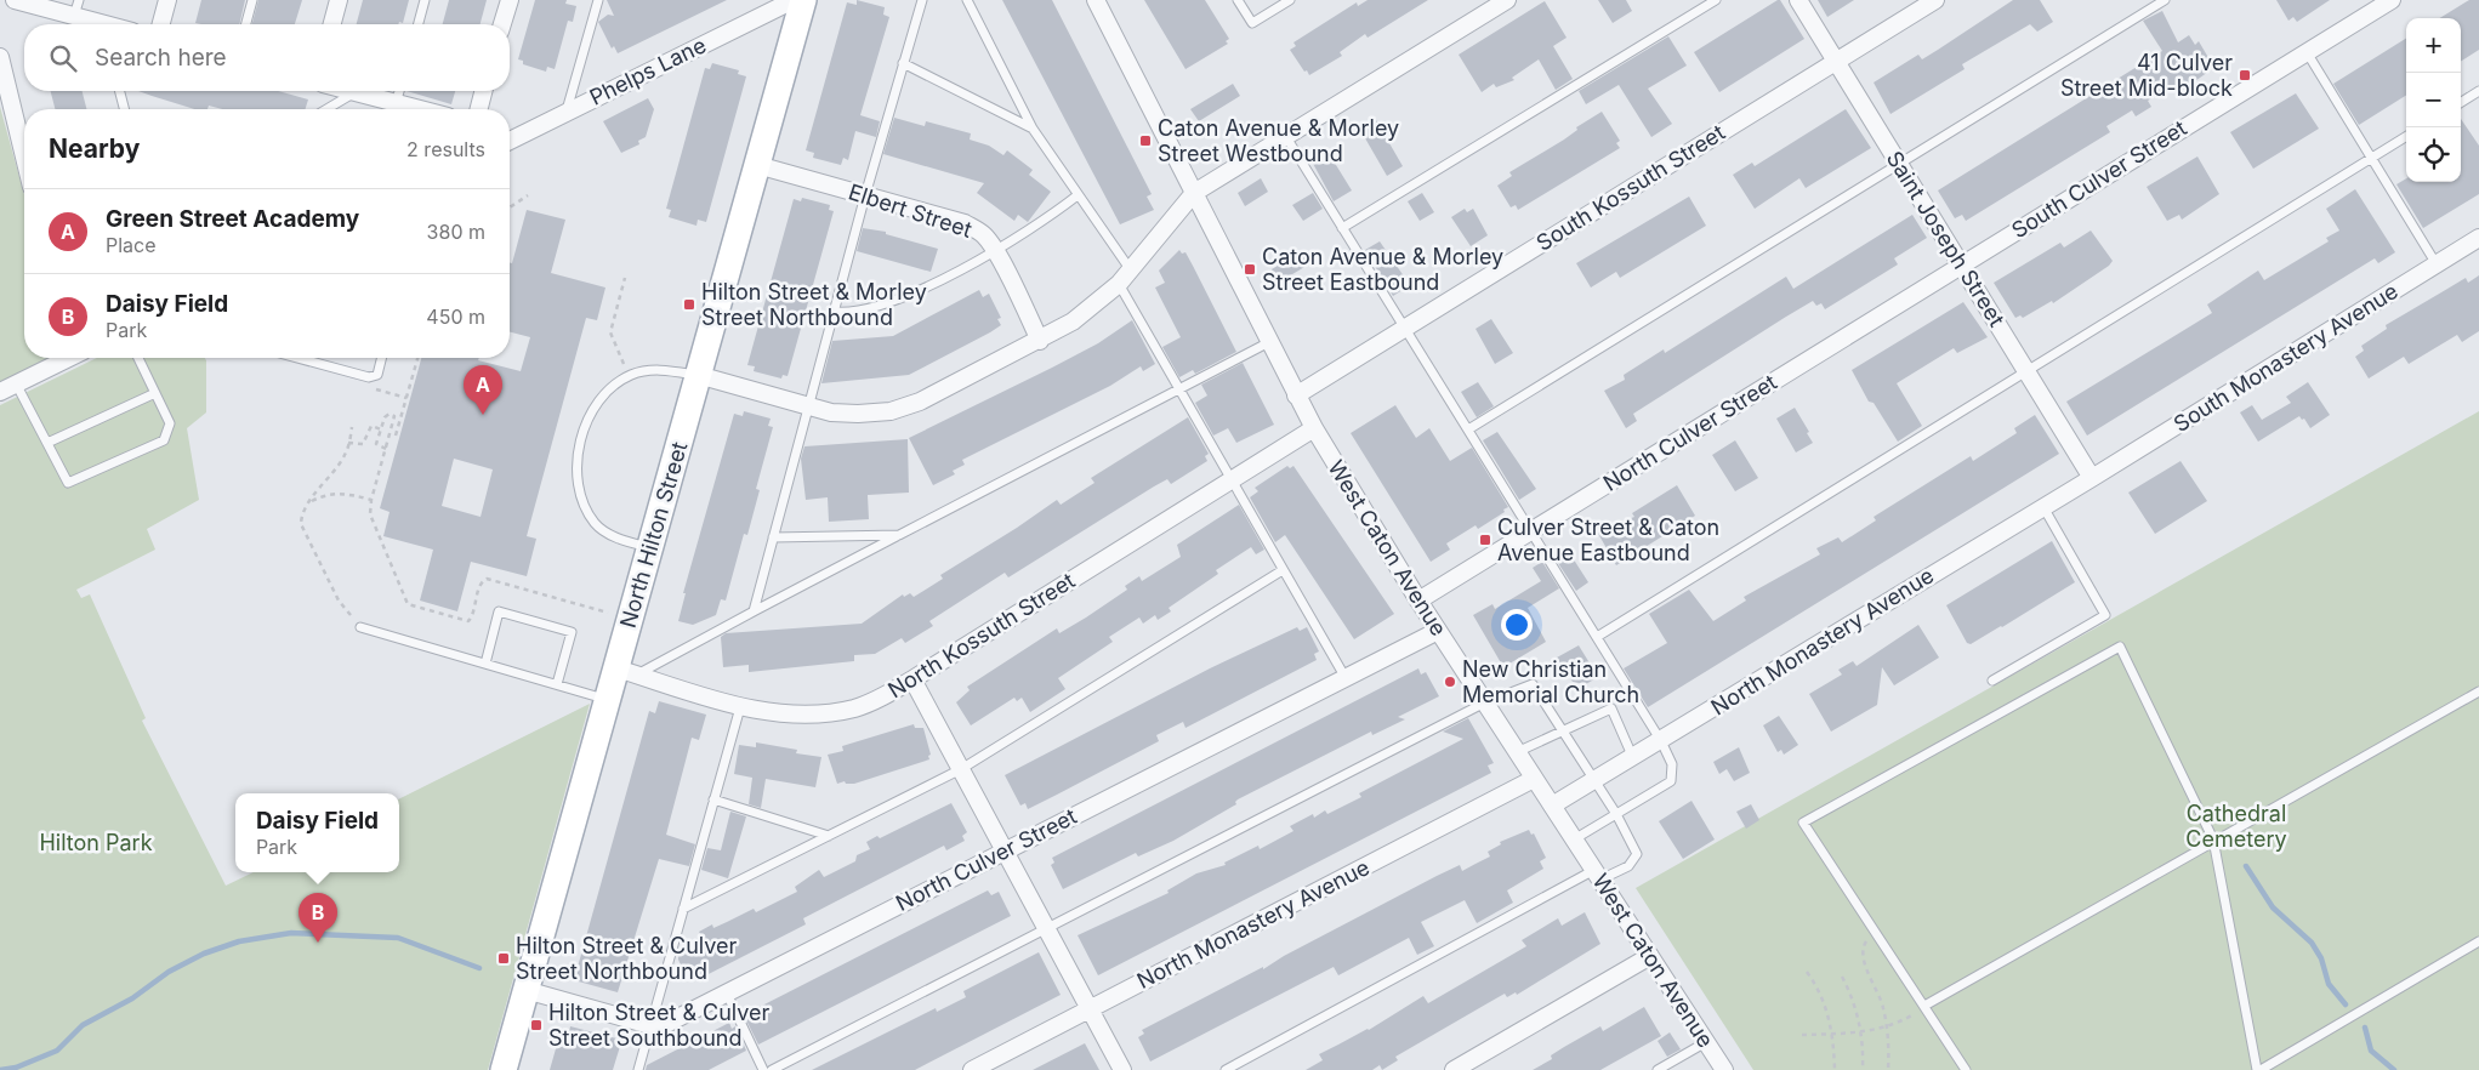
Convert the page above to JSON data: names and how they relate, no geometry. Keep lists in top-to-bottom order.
{
  "streets": {
    "main road": ["North Hilton Street"],
    "street": [
      "Phelps Lane",
      "South Culver Street",
      "South Kossuth Street",
      "Elbert Street",
      "Saint Joseph Street",
      "South Monastery Avenue",
      "North Culver Street",
      "West Caton Avenue",
      "North Kossuth Street",
      "North Monastery Avenue"
    ]
  },
  "crossings": [
    ["South Culver Street", "Saint Joseph Street"],
    ["South Culver Street", "North Culver Street"],
    ["South Kossuth Street", "Saint Joseph Street"],
    ["South Kossuth Street", "West Caton Avenue"],
    ["Elbert Street", "North Hilton Street"],
    ["Saint Joseph Street", "South Monastery Avenue"],
    ["Saint Joseph Street", "North Culver Street"],
    ["Saint Joseph Street", "North Monastery Avenue"],
    ["South Monastery Avenue", "North Monastery Avenue"],
    ["North Culver Street", "West Caton Avenue"],
    ["North Hilton Street", "North Kossuth Street"],
    ["West Caton Avenue", "North Kossuth Street"],
    ["West Caton Avenue", "North Monastery Avenue"]
  ],
  "parks": ["Cathedral Cemetery", "Hilton Park"],
  "places": {
    "transit": [
      "41 Culver Street Mid-block",
      "Caton Avenue & Morley Street Westbound",
      "Caton Avenue & Morley Street Eastbound",
      "Hilton Street & Morley Street Northbound",
      "Culver Street & Caton Avenue Eastbound",
      "Hilton Street & Culver Street Northbound",
      "Hilton Street & Culver Street Southbound"
    ],
    "other": ["New Christian Memorial Church"]
  },
  "page": {
    "map_buttons": ["+", "−"],
    "search": "Search here",
    "heading": ["Nearby", "2 results"],
    "list": [
      {
        "mark": "A",
        "name": "Green Street Academy",
        "note": "Place",
        "value": "380 m"
      },
      {
        "mark": "B",
        "name": "Daisy Field",
        "note": "Park",
        "value": "450 m"
      }
    ],
    "pins": ["A", "B"],
    "popup": ["Daisy Field", "Park"]
  }
}
